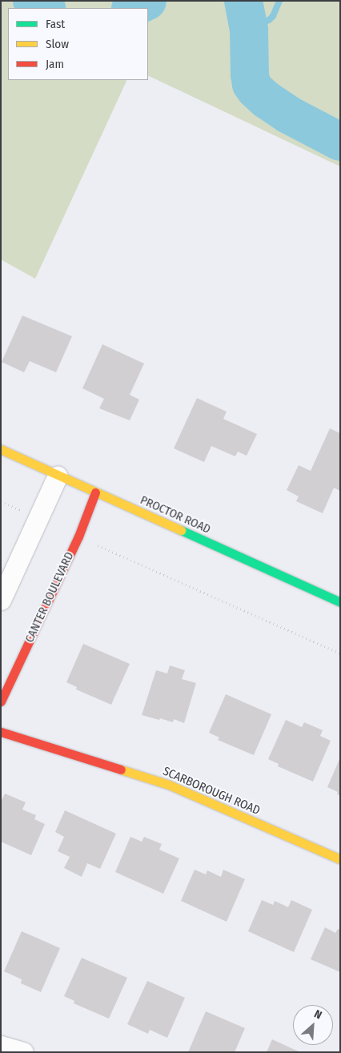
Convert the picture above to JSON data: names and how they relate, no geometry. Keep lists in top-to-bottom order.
{
  "streets": {
    "street": ["PROCTOR ROAD", "CANTER BOULEVARD", "SCARBOROUGH ROAD"]
  },
  "crossings": [
    ["PROCTOR ROAD", "CANTER BOULEVARD"]
  ],
  "legend": ["Fast", "Slow", "Jam"],
  "north": "top right"
}
